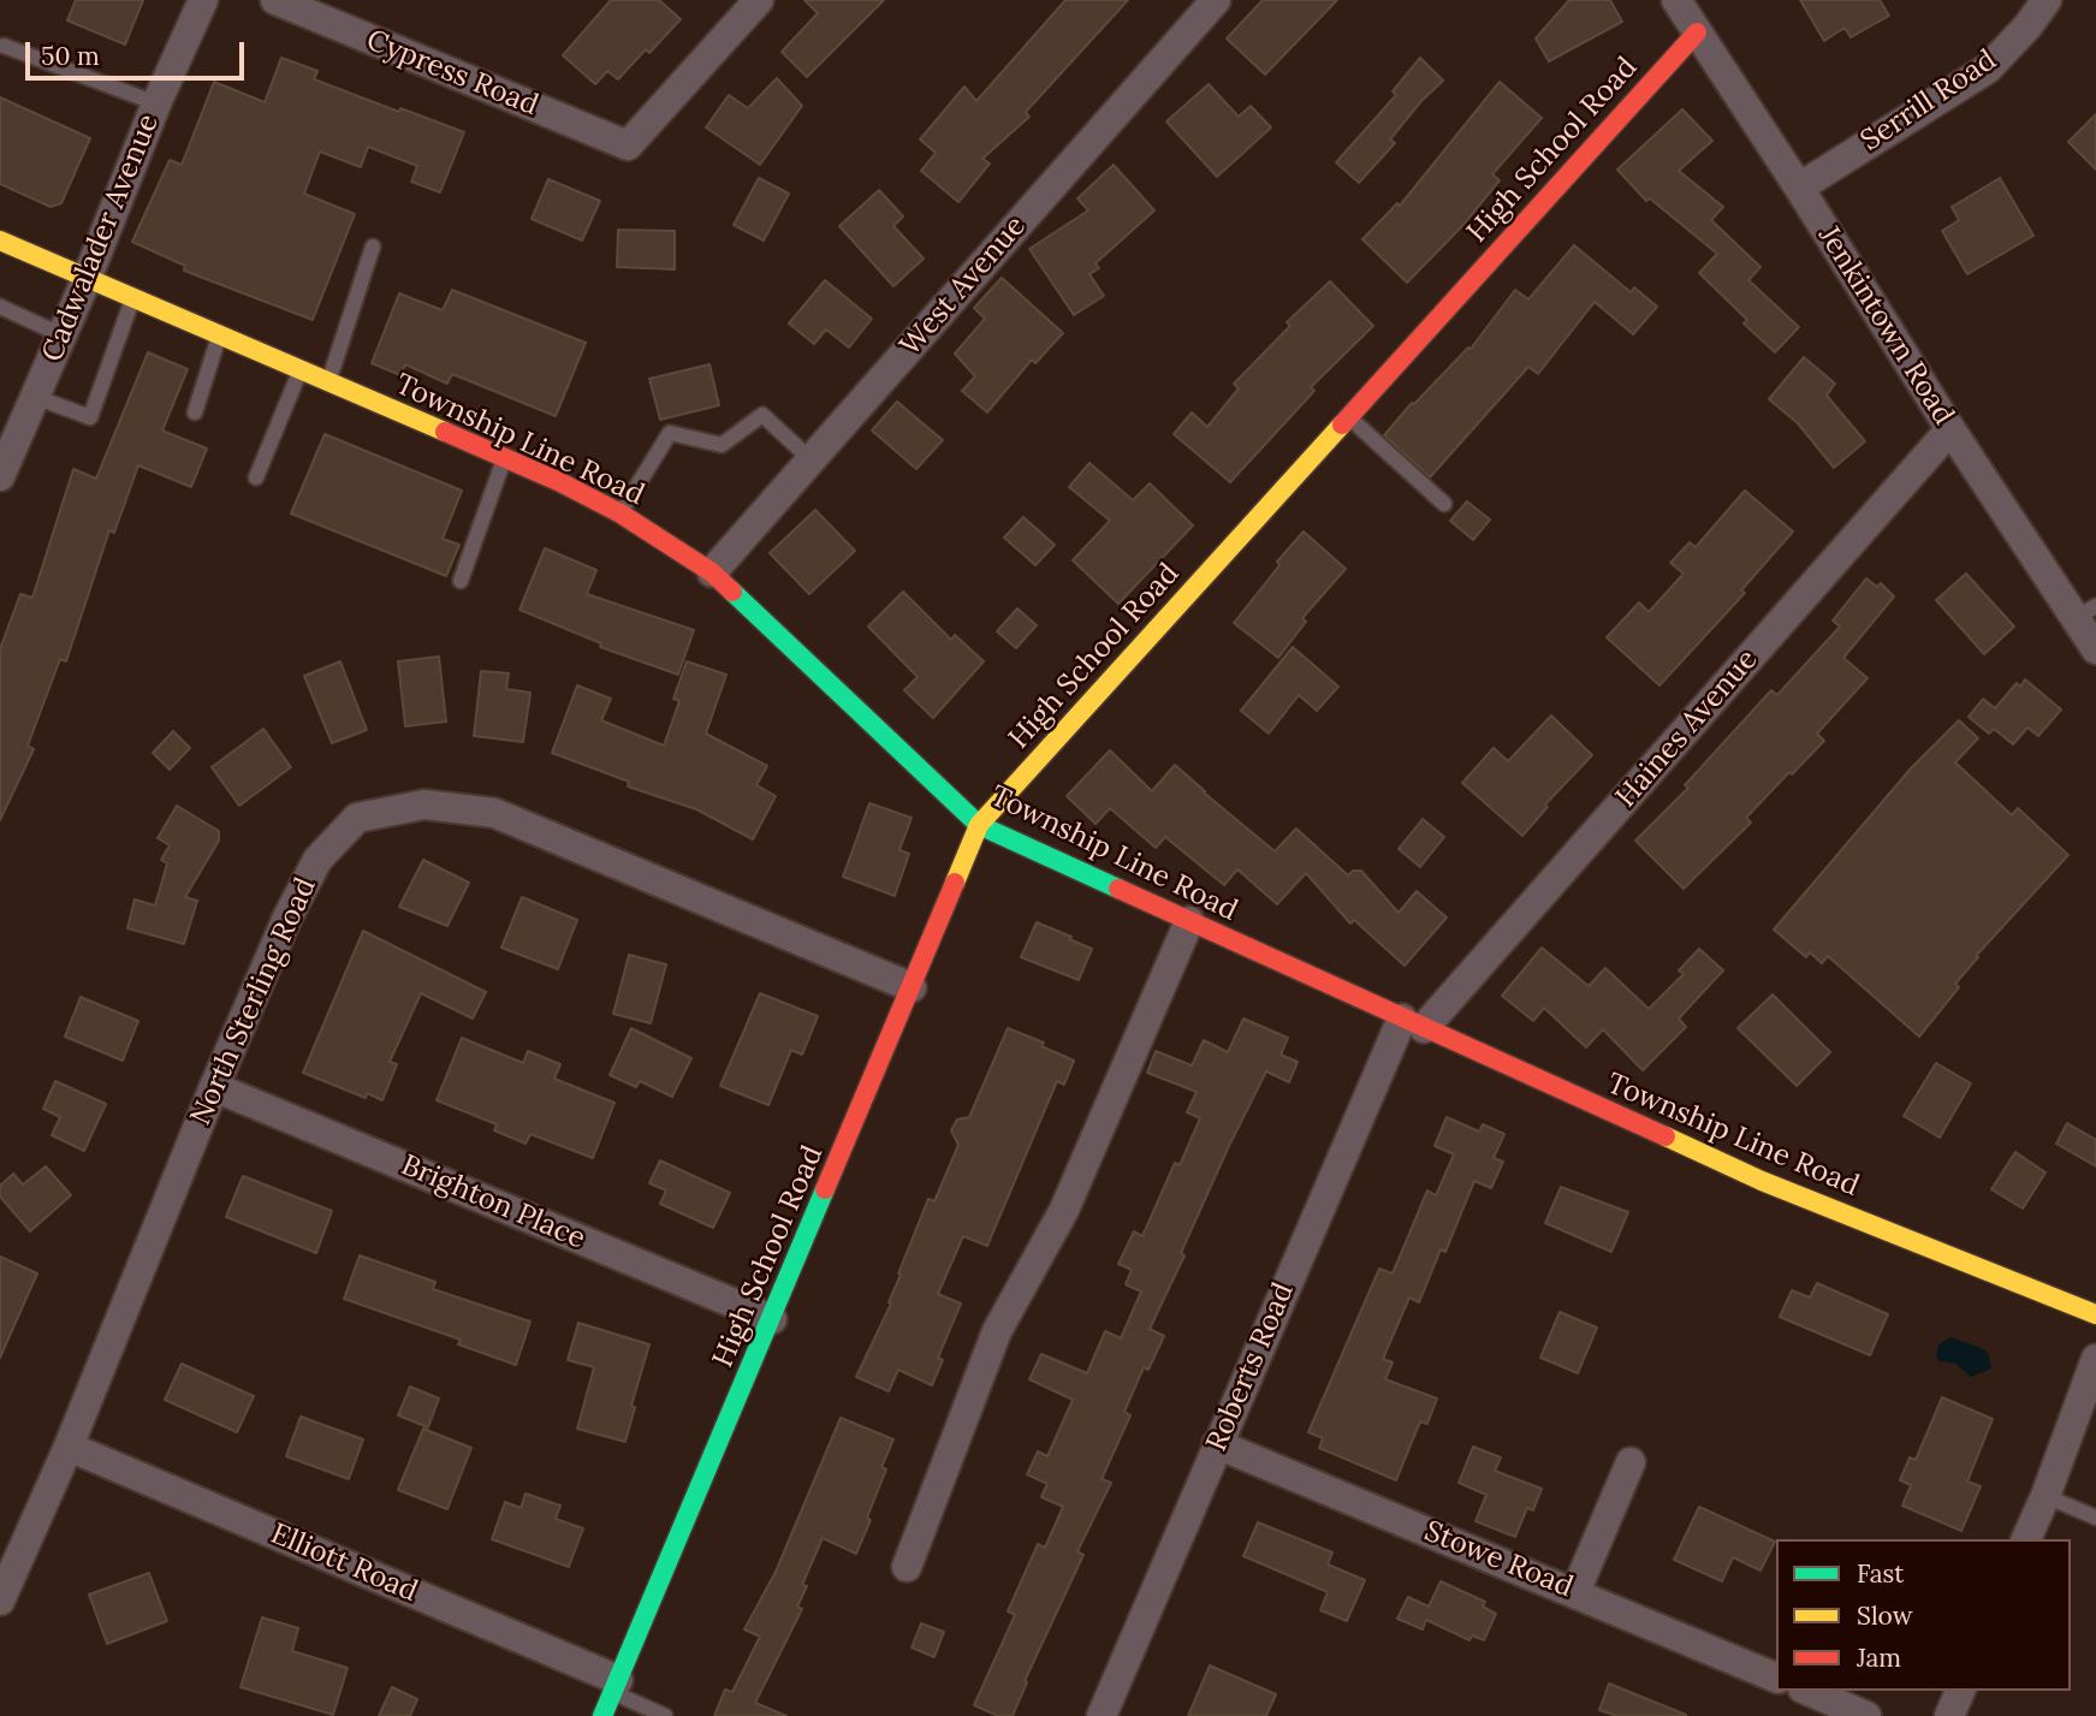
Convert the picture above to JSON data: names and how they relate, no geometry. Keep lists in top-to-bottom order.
{
  "streets": {
    "main road": ["High School Road", "Township Line Road"],
    "street": [
      "Cypress Road",
      "Serrill Road",
      "Cadwalader Avenue",
      "West Avenue",
      "Jenkintown Road",
      "Haines Avenue",
      "North Sterling Road",
      "Brighton Place",
      "Roberts Road",
      "Stowe Road",
      "Elliott Road"
    ]
  },
  "crossings": [
    ["Serrill Road", "Jenkintown Road"],
    ["High School Road", "Jenkintown Road"],
    ["High School Road", "Township Line Road"],
    ["High School Road", "North Sterling Road"],
    ["High School Road", "Brighton Place"],
    ["High School Road", "Elliott Road"],
    ["Cadwalader Avenue", "Township Line Road"],
    ["West Avenue", "Township Line Road"],
    ["Jenkintown Road", "Haines Avenue"],
    ["Township Line Road", "Haines Avenue"],
    ["Township Line Road", "Roberts Road"],
    ["Haines Avenue", "Roberts Road"],
    ["North Sterling Road", "Brighton Place"],
    ["North Sterling Road", "Elliott Road"],
    ["Roberts Road", "Stowe Road"]
  ],
  "legend": ["Fast", "Slow", "Jam"],
  "scale_bar": "50 m"
}
